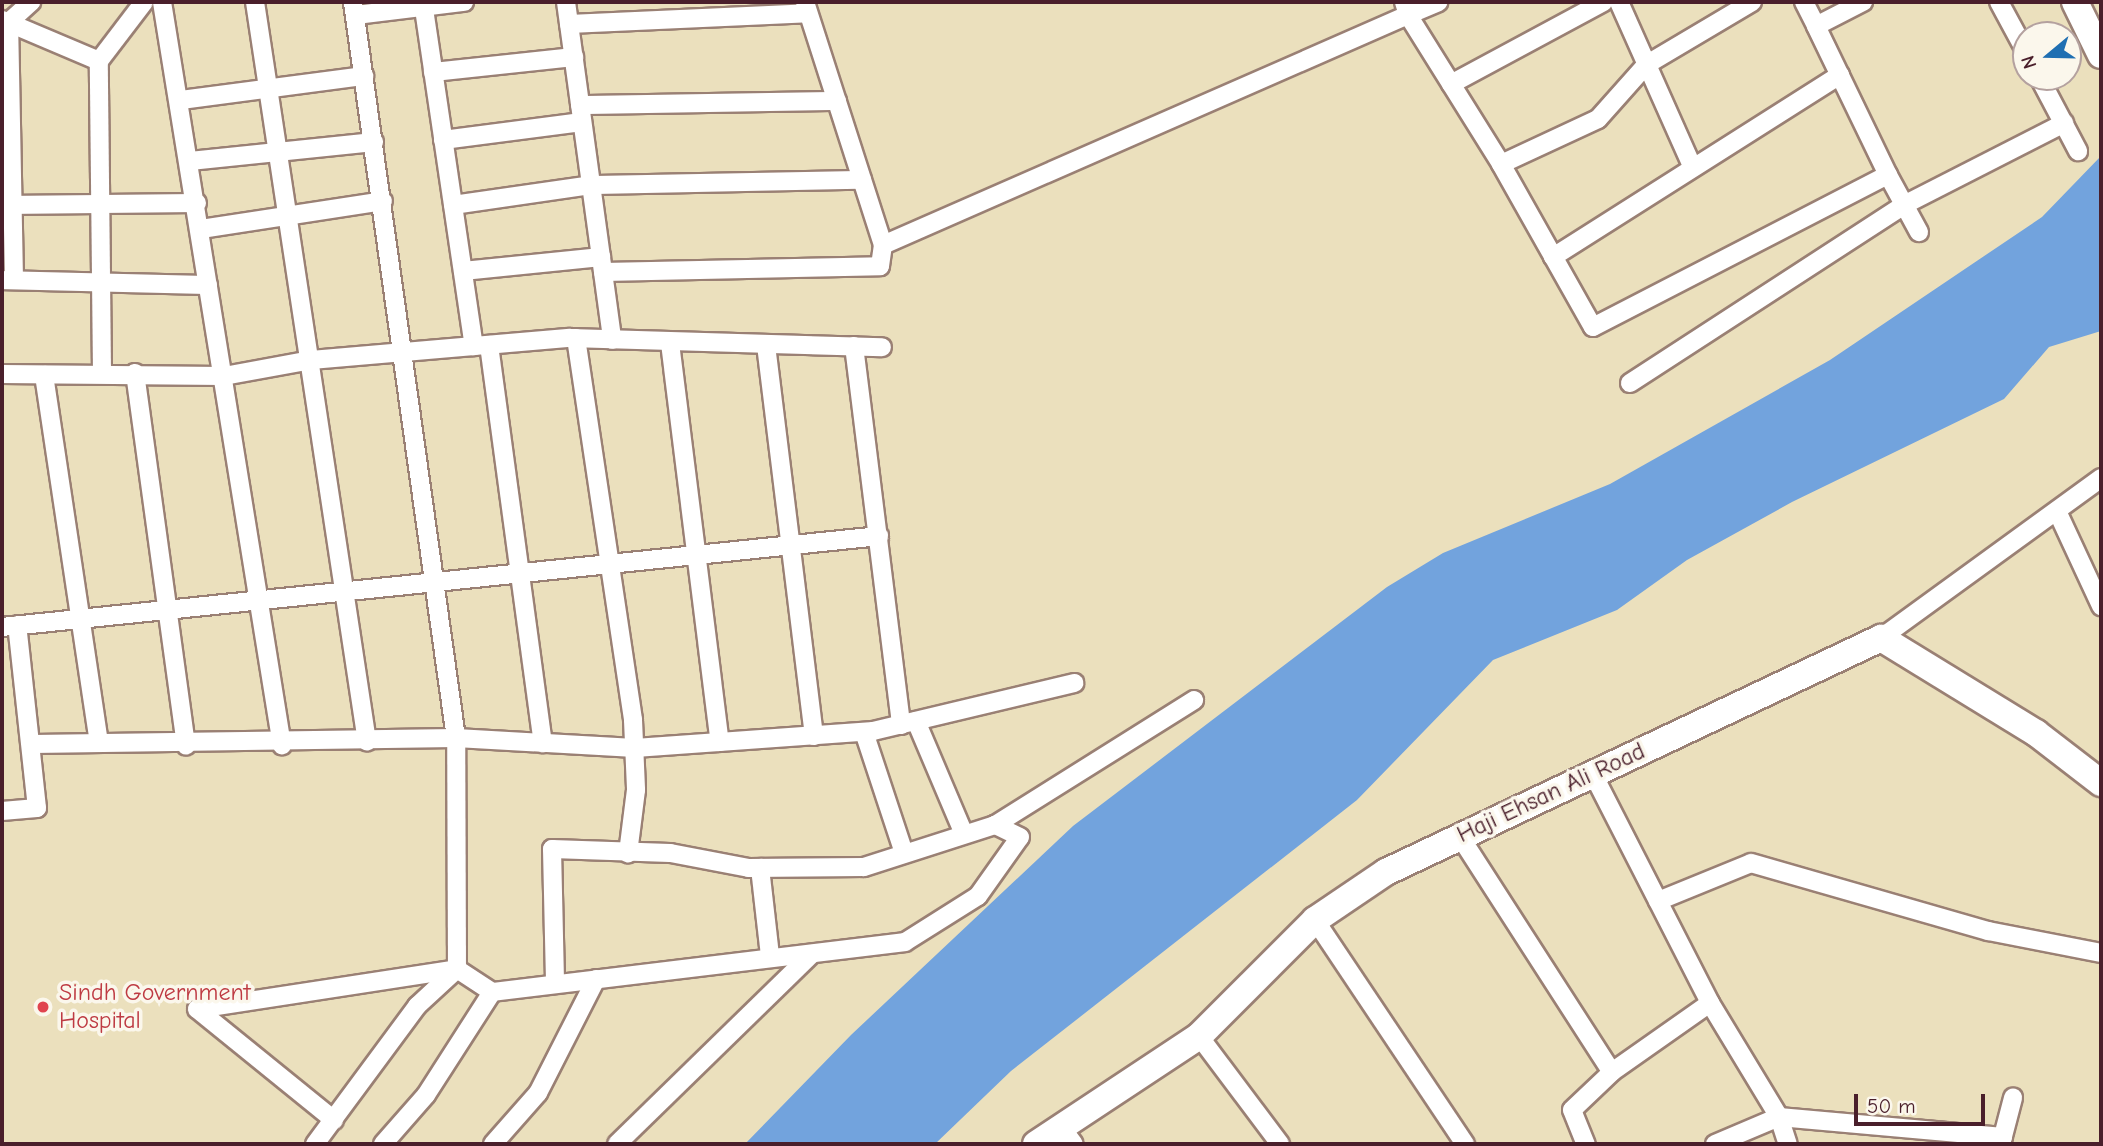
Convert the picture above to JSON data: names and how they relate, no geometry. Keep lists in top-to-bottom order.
{
  "streets": {
    "street": ["Haji Ehsan Ali Road"]
  },
  "places": ["Sindh Government Hospital"],
  "scale_bar": "50 m",
  "north": "left"
}
